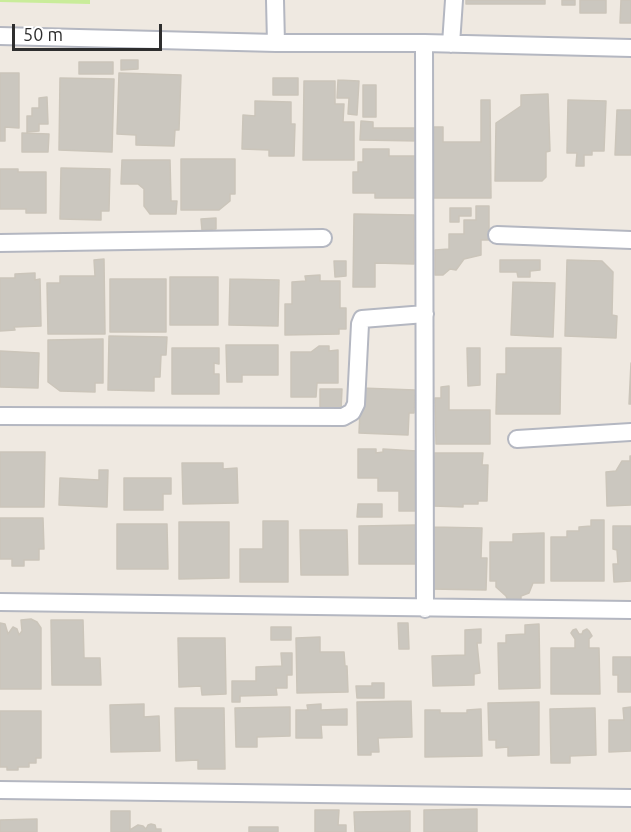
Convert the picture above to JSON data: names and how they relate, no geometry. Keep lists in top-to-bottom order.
{
  "scale_bar": "50 m"
}
